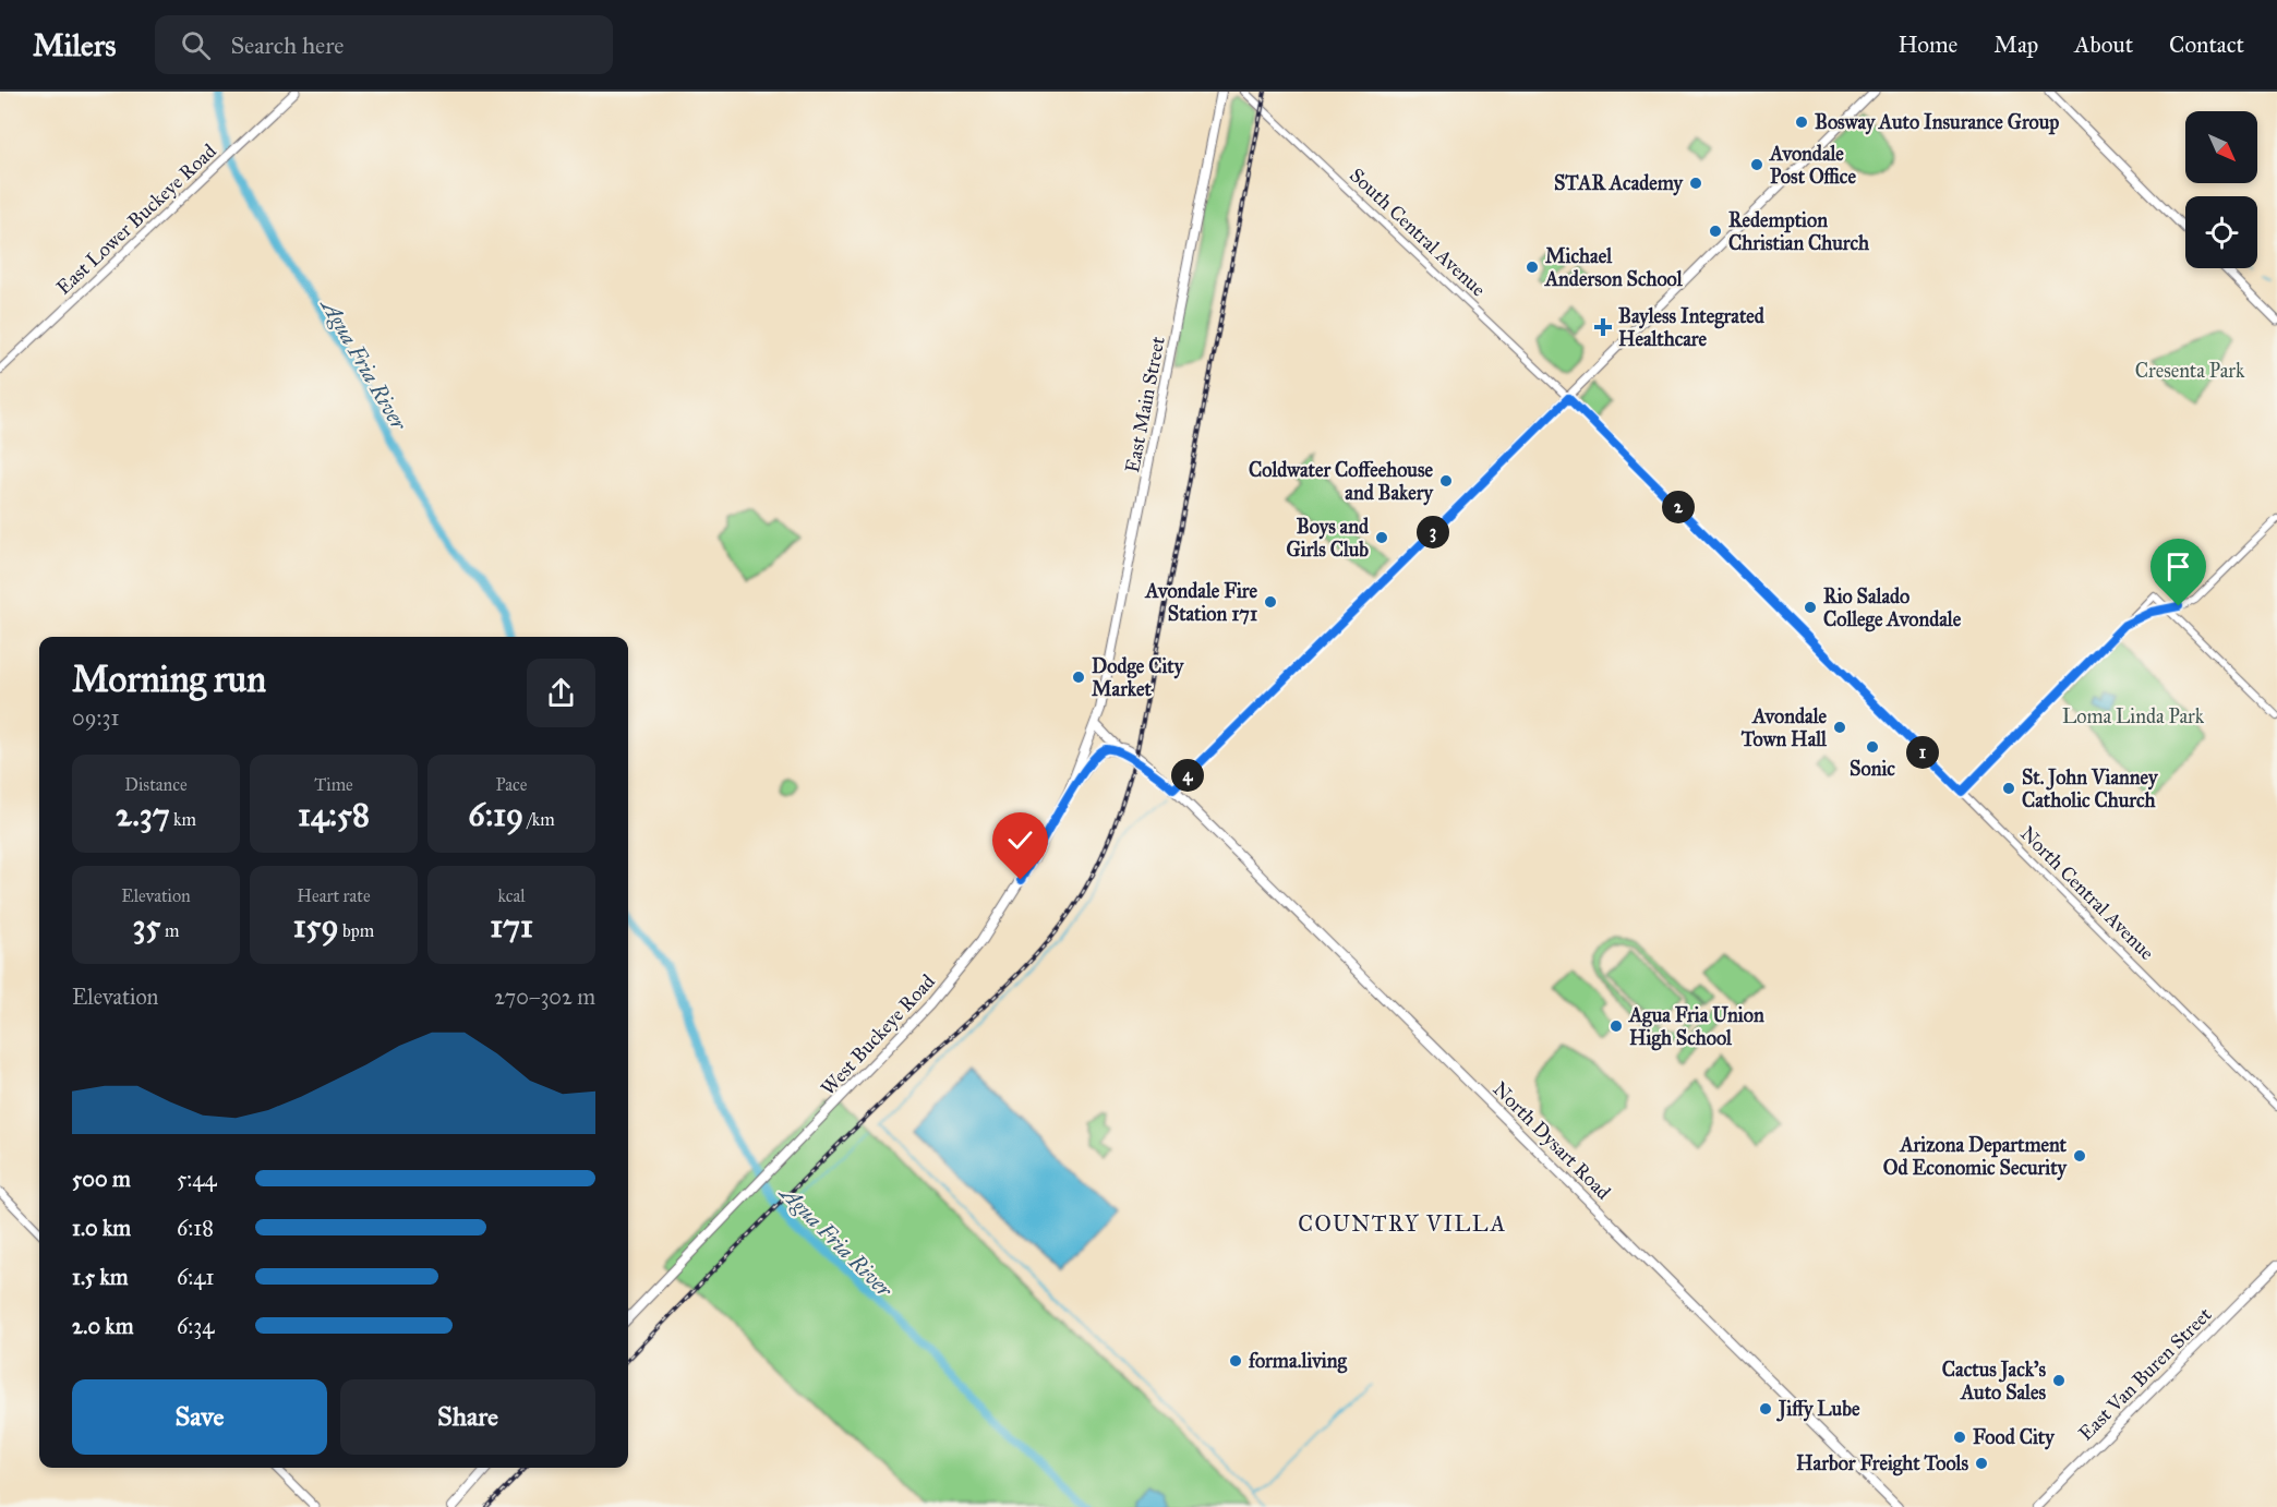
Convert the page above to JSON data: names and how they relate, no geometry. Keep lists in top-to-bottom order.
{
  "streets": {
    "main road": [
      "East Lower Buckeye Road",
      "East Main Street",
      "West Buckeye Road",
      "North Dysart Road",
      "East Van Buren Street"
    ],
    "street": ["South Central Avenue", "North Central Avenue"]
  },
  "crossings": [
    ["South Central Avenue", "North Central Avenue"],
    ["East Main Street", "West Buckeye Road"],
    ["East Main Street", "North Dysart Road"],
    ["West Buckeye Road", "North Dysart Road"]
  ],
  "districts": ["COUNTRY VILLA"],
  "water": ["Agua Fria River"],
  "parks": ["Cresenta Park", "Loma Linda Park"],
  "places": {
    "other": [
      "Bosway Auto Insurance Group",
      "Avondale Post Office",
      "STAR Academy",
      "Redemption Christian Church",
      "Michael Anderson School",
      "Coldwater Coffeehouse and Bakery",
      "Boys and Girls Club",
      "Avondale Fire Station 171",
      "Rio Salado College Avondale",
      "Dodge City Market",
      "Avondale Town Hall",
      "Sonic",
      "St. John Vianney Catholic Church",
      "Agua Fria Union High School",
      "Arizona Department Od Economic Security",
      "forma.living",
      "Cactus Jack's Auto Sales",
      "Jiffy Lube",
      "Food City",
      "Harbor Freight Tools"
    ],
    "health": ["Bayless Integrated Healthcare"]
  },
  "north": "bottom right",
  "page": {
    "header": "Milers",
    "search": "Search here",
    "nav": [
      "Home",
      "Map",
      "About",
      "Contact"
    ],
    "pins": [
      "2",
      "3",
      "1",
      "4"
    ],
    "heading": ["Morning run", "09:31"],
    "stats": [
      ["Distance", "2.37 km"],
      ["Time", "14:58"],
      ["Pace", "6:19 /km"],
      ["Elevation", "35 m"],
      ["Heart rate", "159 bpm"],
      ["kcal", "171"]
    ],
    "chart": ["Elevation", "270–302 m"],
    "list": [
      {
        "name": "500 m",
        "note": "5:44"
      },
      {
        "name": "1.0 km",
        "note": "6:18"
      },
      {
        "name": "1.5 km",
        "note": "6:41"
      },
      {
        "name": "2.0 km",
        "note": "6:34"
      }
    ],
    "buttons": ["Save", "Share"]
  }
}
